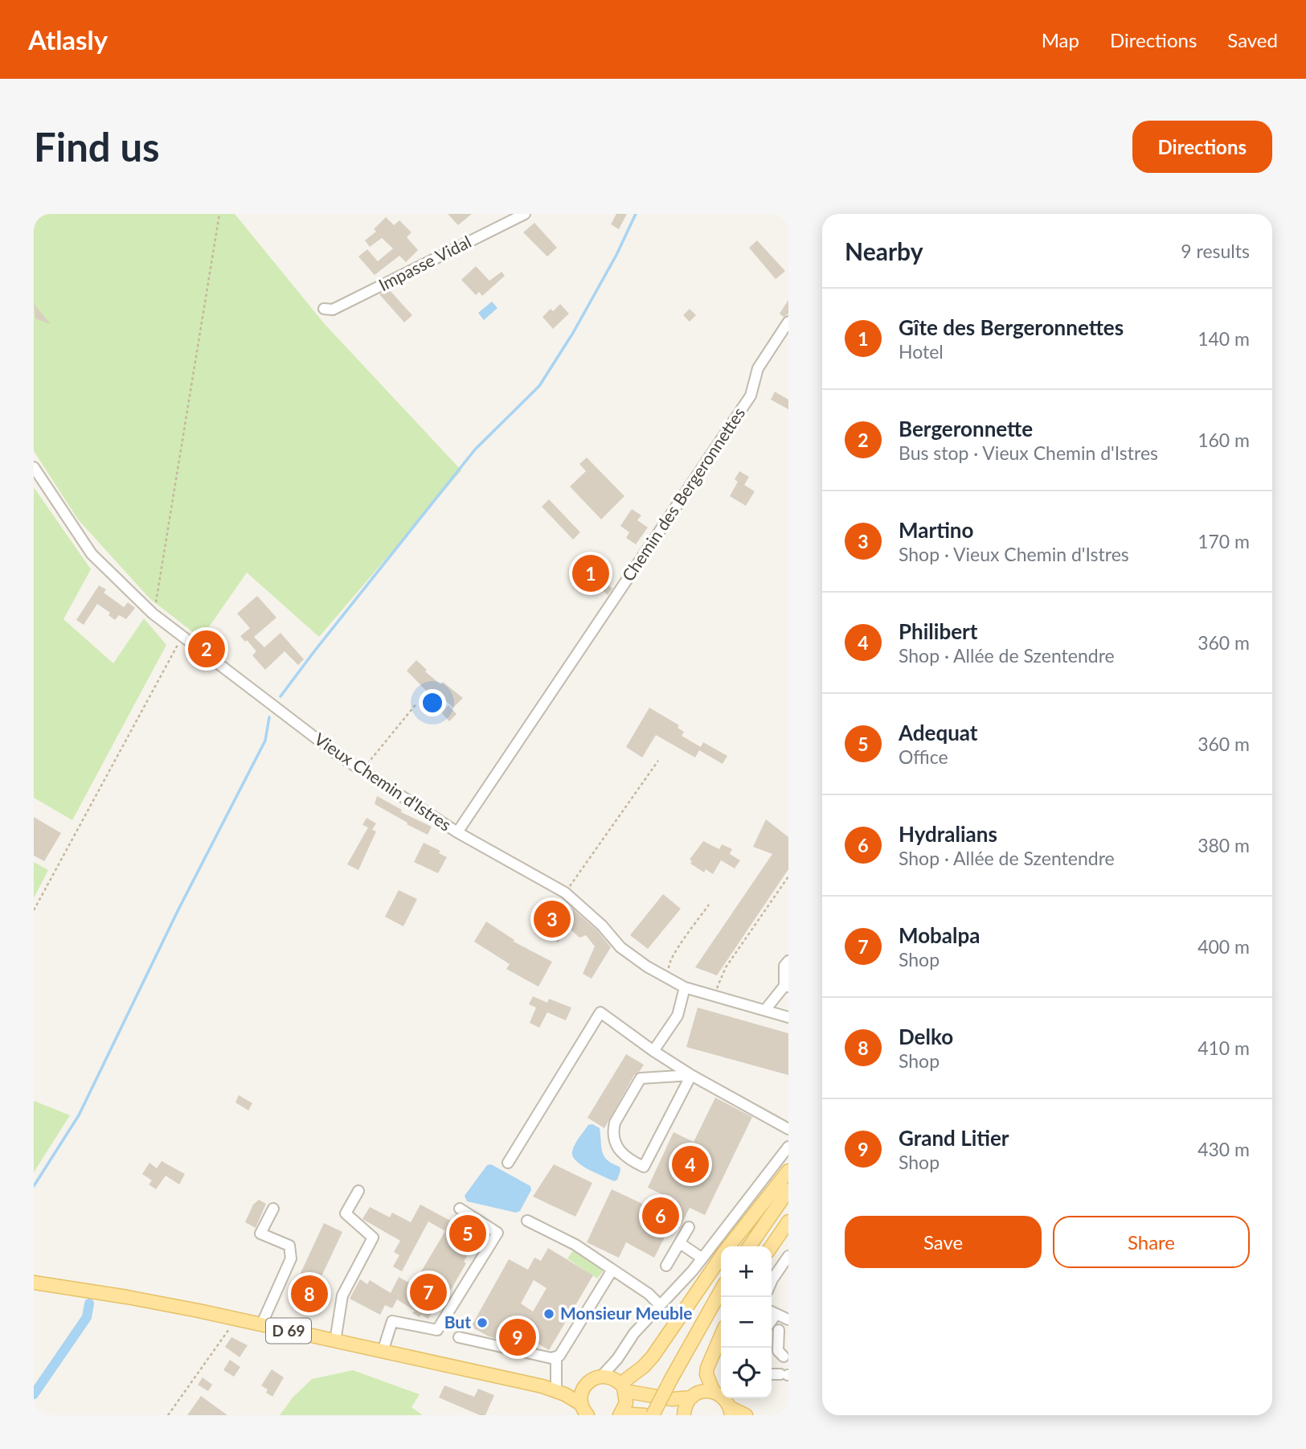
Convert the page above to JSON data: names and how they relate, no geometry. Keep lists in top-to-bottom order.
{
  "streets": {
    "main road": ["D 69"],
    "street": ["Impasse Vidal", "Chemin des Bergeronnettes", "Vieux Chemin d'Istres"]
  },
  "crossings": [
    ["Chemin des Bergeronnettes", "Vieux Chemin d'Istres"]
  ],
  "places": ["Monsieur Meuble", "But"],
  "page": {
    "header": "Atlasly",
    "nav": ["Map", "Directions", "Saved"],
    "buttons": [
      "Directions",
      ["Save", "Share"]
    ],
    "title": "Find us",
    "heading": ["Nearby", "9 results"],
    "list": [
      {
        "mark": "1",
        "name": "Gîte des Bergeronnettes",
        "note": "Hotel",
        "value": "140 m"
      },
      {
        "mark": "2",
        "name": "Bergeronnette",
        "note": "Bus stop · Vieux Chemin d'Istres",
        "value": "160 m"
      },
      {
        "mark": "3",
        "name": "Martino",
        "note": "Shop · Vieux Chemin d'Istres",
        "value": "170 m"
      },
      {
        "mark": "4",
        "name": "Philibert",
        "note": "Shop · Allée de Szentendre",
        "value": "360 m"
      },
      {
        "mark": "5",
        "name": "Adequat",
        "note": "Office",
        "value": "360 m"
      },
      {
        "mark": "6",
        "name": "Hydralians",
        "note": "Shop · Allée de Szentendre",
        "value": "380 m"
      },
      {
        "mark": "7",
        "name": "Mobalpa",
        "note": "Shop",
        "value": "400 m"
      },
      {
        "mark": "8",
        "name": "Delko",
        "note": "Shop",
        "value": "410 m"
      },
      {
        "mark": "9",
        "name": "Grand Litier",
        "note": "Shop",
        "value": "430 m"
      }
    ],
    "pins": [
      "1",
      "2",
      "3",
      "4",
      "6",
      "5",
      "7",
      "8",
      "9"
    ],
    "map_buttons": ["+", "−"]
  }
}
